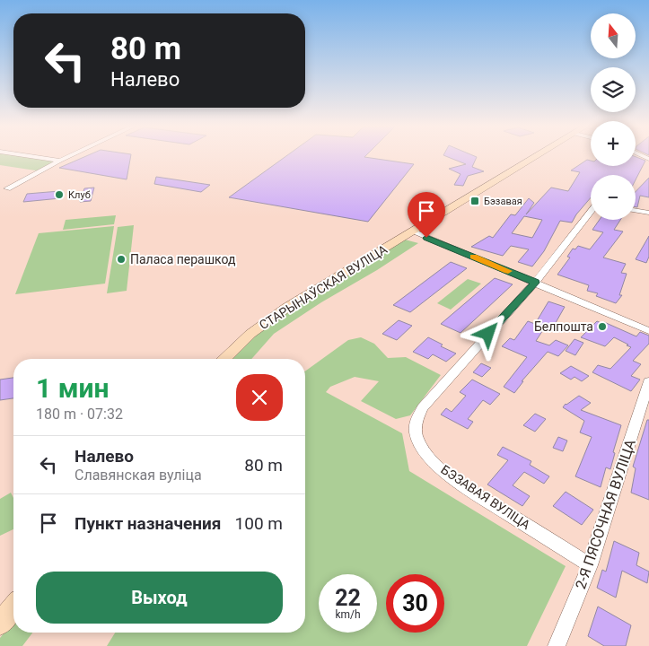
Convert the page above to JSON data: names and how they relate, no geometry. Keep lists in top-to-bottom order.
{
  "streets": {
    "main road": ["СТАРЫНАЎСКАЯ ВУЛІЦА"],
    "street": ["БЭЗАВАЯ ВУЛІЦА", "2-Я ПЯСОЧНАЯ ВУЛІЦА"]
  },
  "crossings": [
    ["БЭЗАВАЯ ВУЛІЦА", "2-Я ПЯСОЧНАЯ ВУЛІЦА"]
  ],
  "places": {
    "other": ["Клуб", "Паласа перашкод", "Белпошта"],
    "transit": ["Бэзавая"]
  },
  "north": "top",
  "page": {
    "map_buttons": ["+", "−"],
    "turn": ["80 m", "Налево"],
    "heading": ["1 мин", "180 m · 07:32"],
    "list": [
      {
        "name": "Налево",
        "note": "Славянская вуліца",
        "value": "80 m"
      },
      {
        "name": "Пункт назначения",
        "value": "100 m"
      }
    ],
    "buttons": "Выход",
    "speed": "22 km/h",
    "limit": "30"
  }
}
